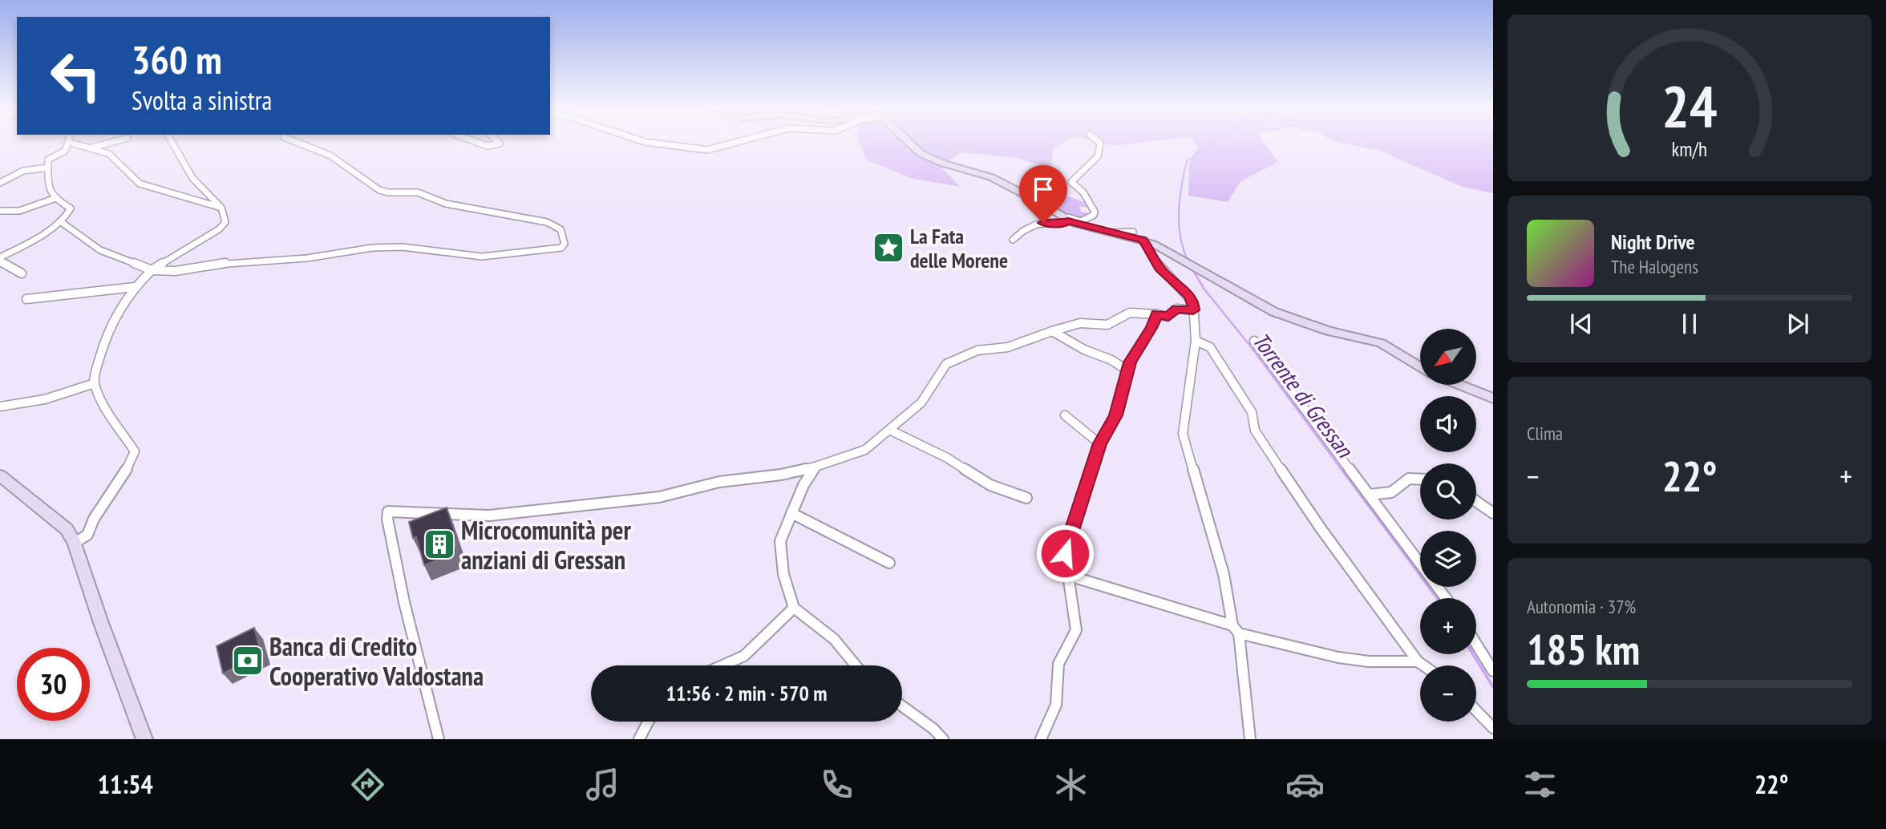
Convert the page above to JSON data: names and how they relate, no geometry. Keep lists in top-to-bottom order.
{
  "water": ["Torrente di Gressan"],
  "places": {
    "place": ["La Fata delle Morene"],
    "building": ["Microcomunità per anziani di Gressan"],
    "bank": ["Banca di Credito Cooperativo Valdostana"]
  },
  "north": "bottom left",
  "page": {
    "turn": ["360 m", "Svolta a sinistra"],
    "song": ["Night Drive", "The Halogens"],
    "map_buttons": ["+", "−"],
    "tile": [
      "Clima",
      ["Autonomia · 37%", "185 km"]
    ],
    "heat": ["−", "22°", "+"],
    "limit": "30",
    "trip": "11:56 · 2 min · 570 m",
    "tabs": ["11:54", "22°"],
    "gauge": ["24", "km/h"]
  }
}
